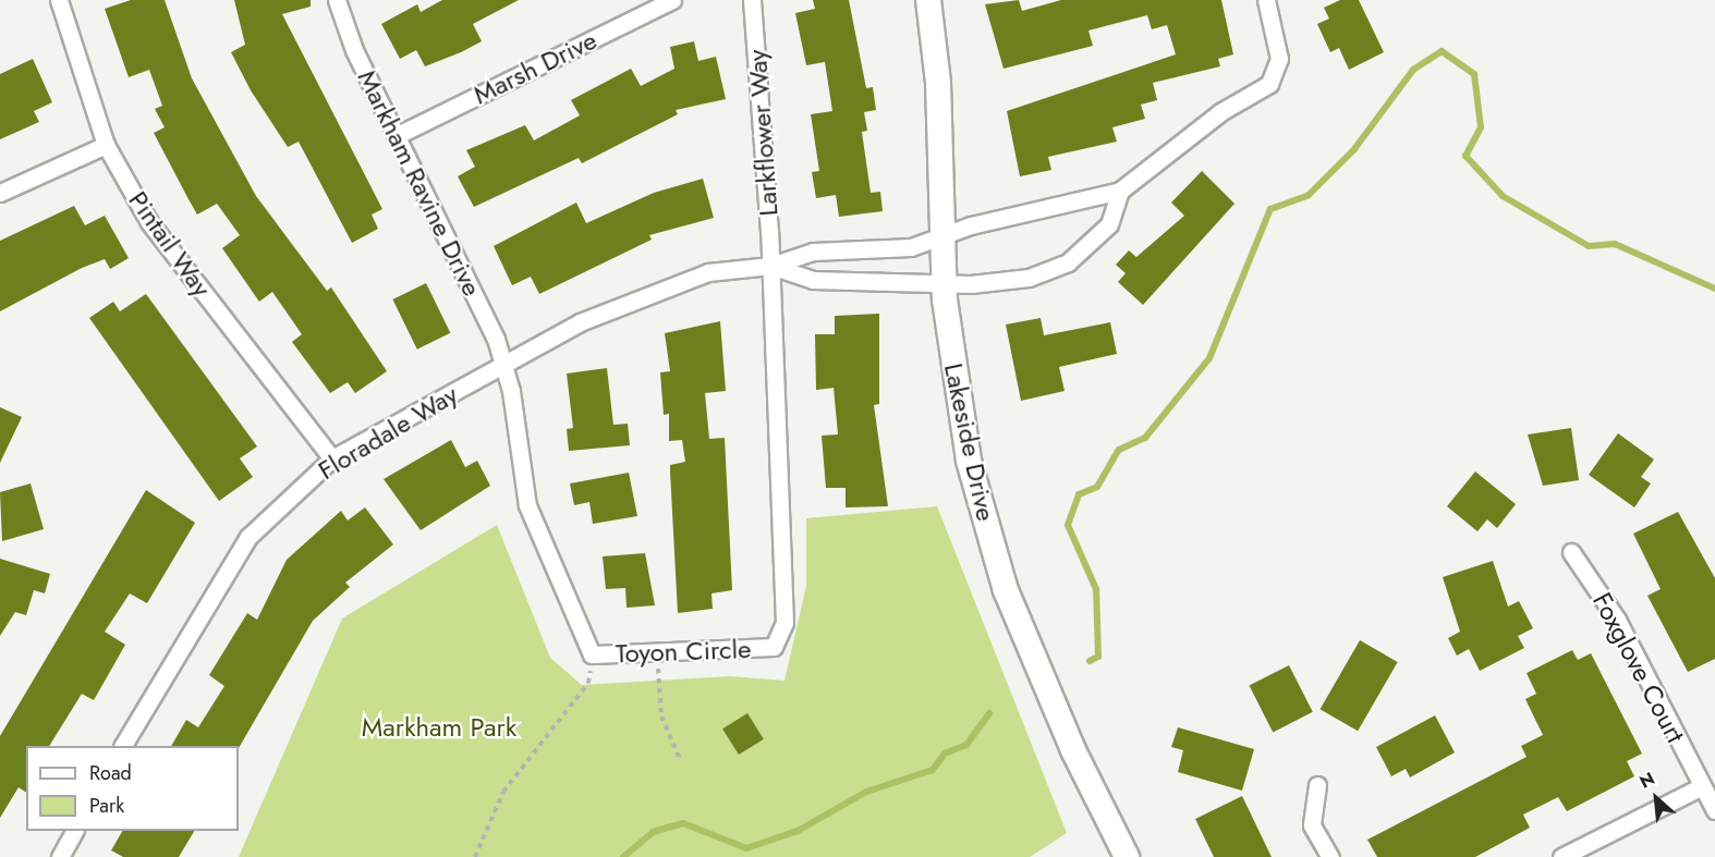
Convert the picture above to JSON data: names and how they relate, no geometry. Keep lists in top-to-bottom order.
{
  "streets": {
    "street": [
      "Marsh Drive",
      "Larkflower Way",
      "Markham Ravine Drive",
      "Pintail Way",
      "Floradale Way",
      "Lakeside Drive",
      "Toyon Circle",
      "Foxglove Court"
    ]
  },
  "crossings": [
    ["Marsh Drive", "Markham Ravine Drive"],
    ["Larkflower Way", "Floradale Way"],
    ["Larkflower Way", "Toyon Circle"],
    ["Markham Ravine Drive", "Floradale Way"],
    ["Markham Ravine Drive", "Toyon Circle"],
    ["Pintail Way", "Floradale Way"],
    ["Floradale Way", "Lakeside Drive"],
    ["Floradale Way", "Toyon Circle"]
  ],
  "parks": ["Markham Park"],
  "legend": ["Road", "Park"],
  "north": "top left"
}
